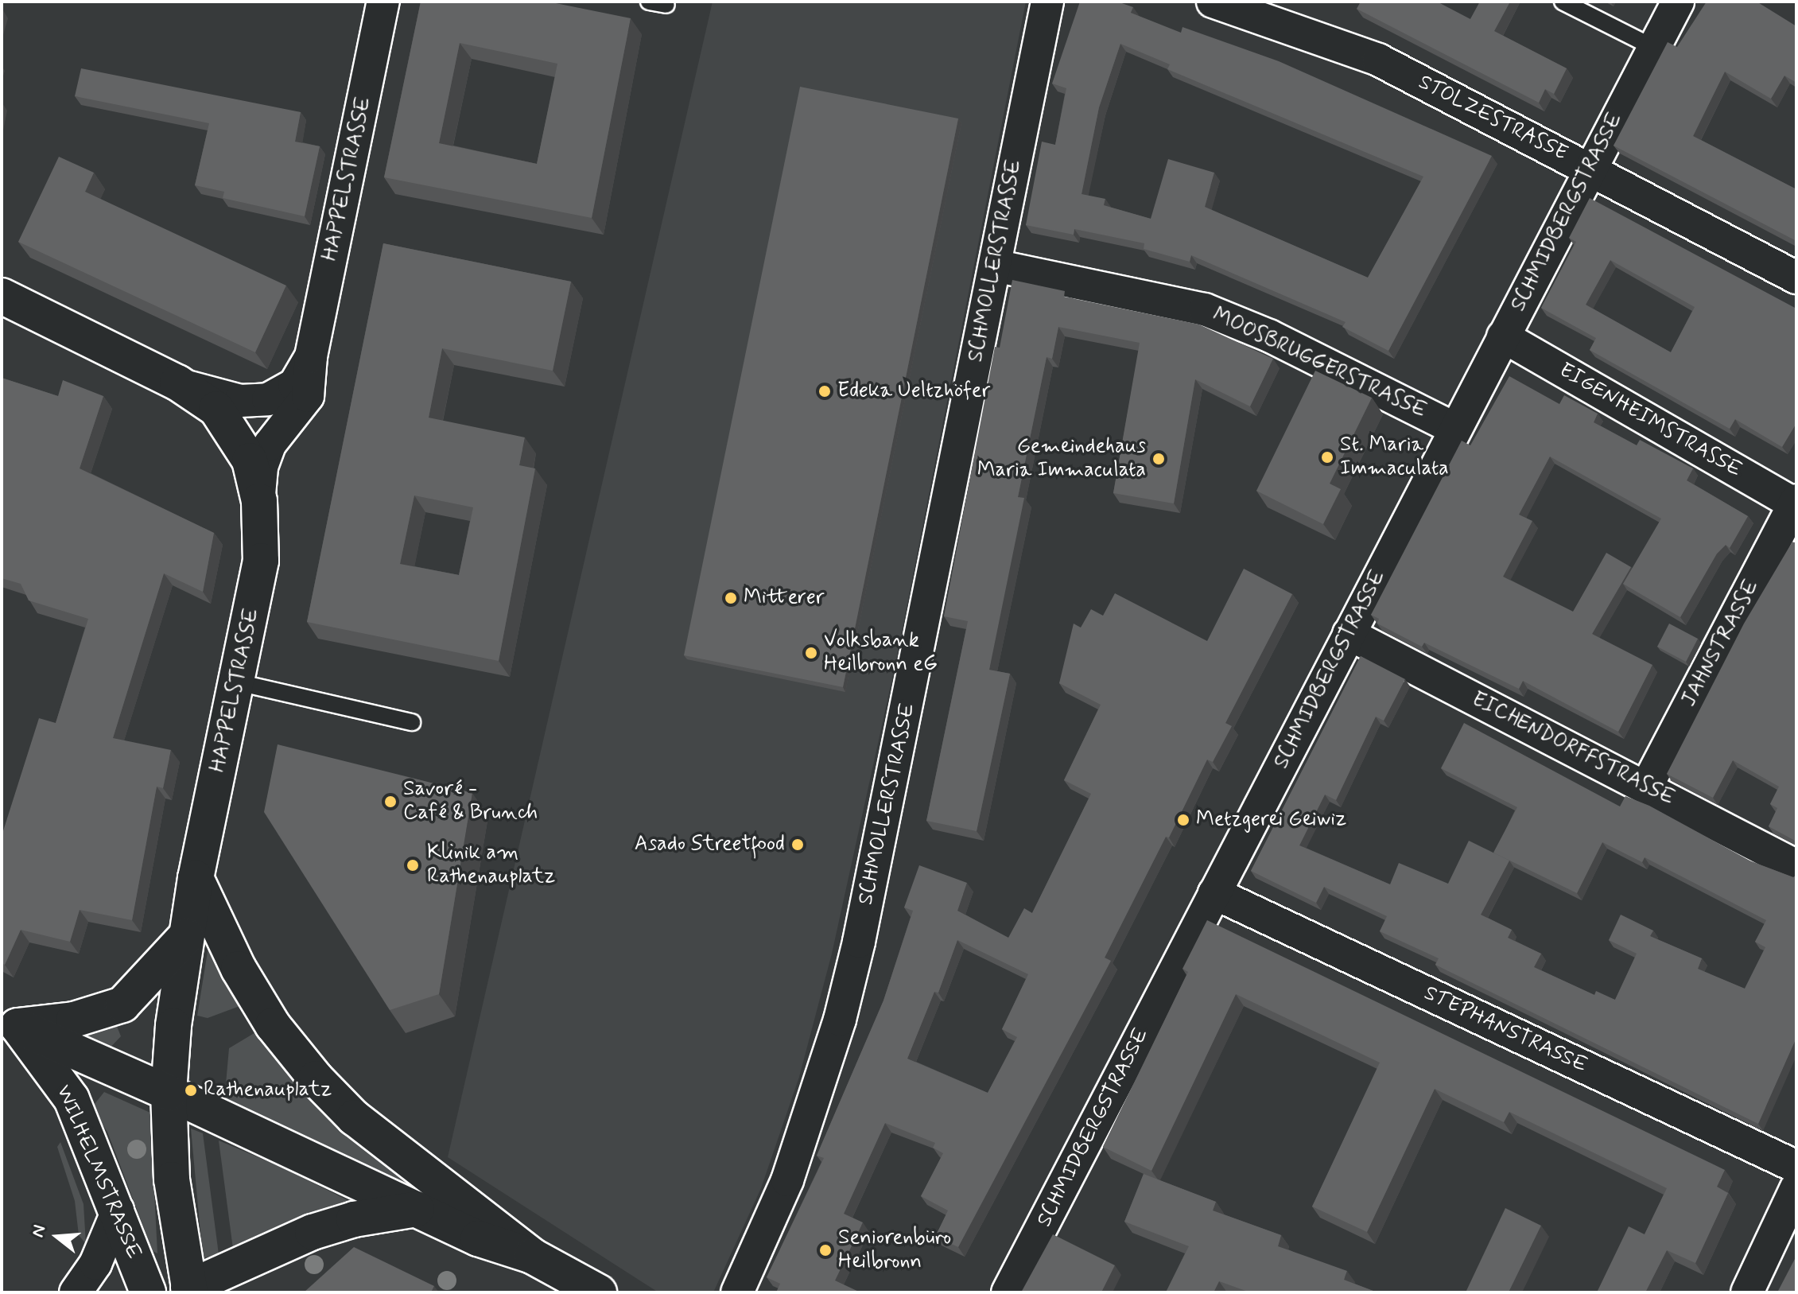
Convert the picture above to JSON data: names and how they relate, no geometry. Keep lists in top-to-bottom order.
{
  "streets": {
    "main road": ["HAPPELSTRASSE", "WILHELMSTRASSE"],
    "street": [
      "STOLZESTRASSE",
      "SCHMIDBERGSTRASSE",
      "SCHMOLLERSTRASSE",
      "MOOSBRUGGERSTRASSE",
      "EIGENHEIMSTRASSE",
      "JAHNSTRASSE",
      "EICHENDORFFSTRASSE",
      "STEPHANSTRASSE"
    ]
  },
  "crossings": [
    ["STOLZESTRASSE", "SCHMIDBERGSTRASSE"],
    ["HAPPELSTRASSE", "WILHELMSTRASSE"],
    ["SCHMIDBERGSTRASSE", "MOOSBRUGGERSTRASSE"],
    ["SCHMIDBERGSTRASSE", "EIGENHEIMSTRASSE"],
    ["SCHMIDBERGSTRASSE", "EICHENDORFFSTRASSE"],
    ["SCHMIDBERGSTRASSE", "STEPHANSTRASSE"],
    ["SCHMOLLERSTRASSE", "MOOSBRUGGERSTRASSE"],
    ["EIGENHEIMSTRASSE", "JAHNSTRASSE"],
    ["JAHNSTRASSE", "EICHENDORFFSTRASSE"]
  ],
  "places": [
    "Edeka Ueltzhöfer",
    "St. Maria Immaculata",
    "Gemeindehaus Maria Immaculata",
    "Mitterer",
    "Volksbank Heilbronn eG",
    "Savoré - Café & Brunch",
    "Metzgerei Geiwiz",
    "Asado Streetfood",
    "Klinik am Rathenauplatz",
    "Rathenauplatz",
    "Seniorenbüro Heilbronn"
  ],
  "north": "left"
}
